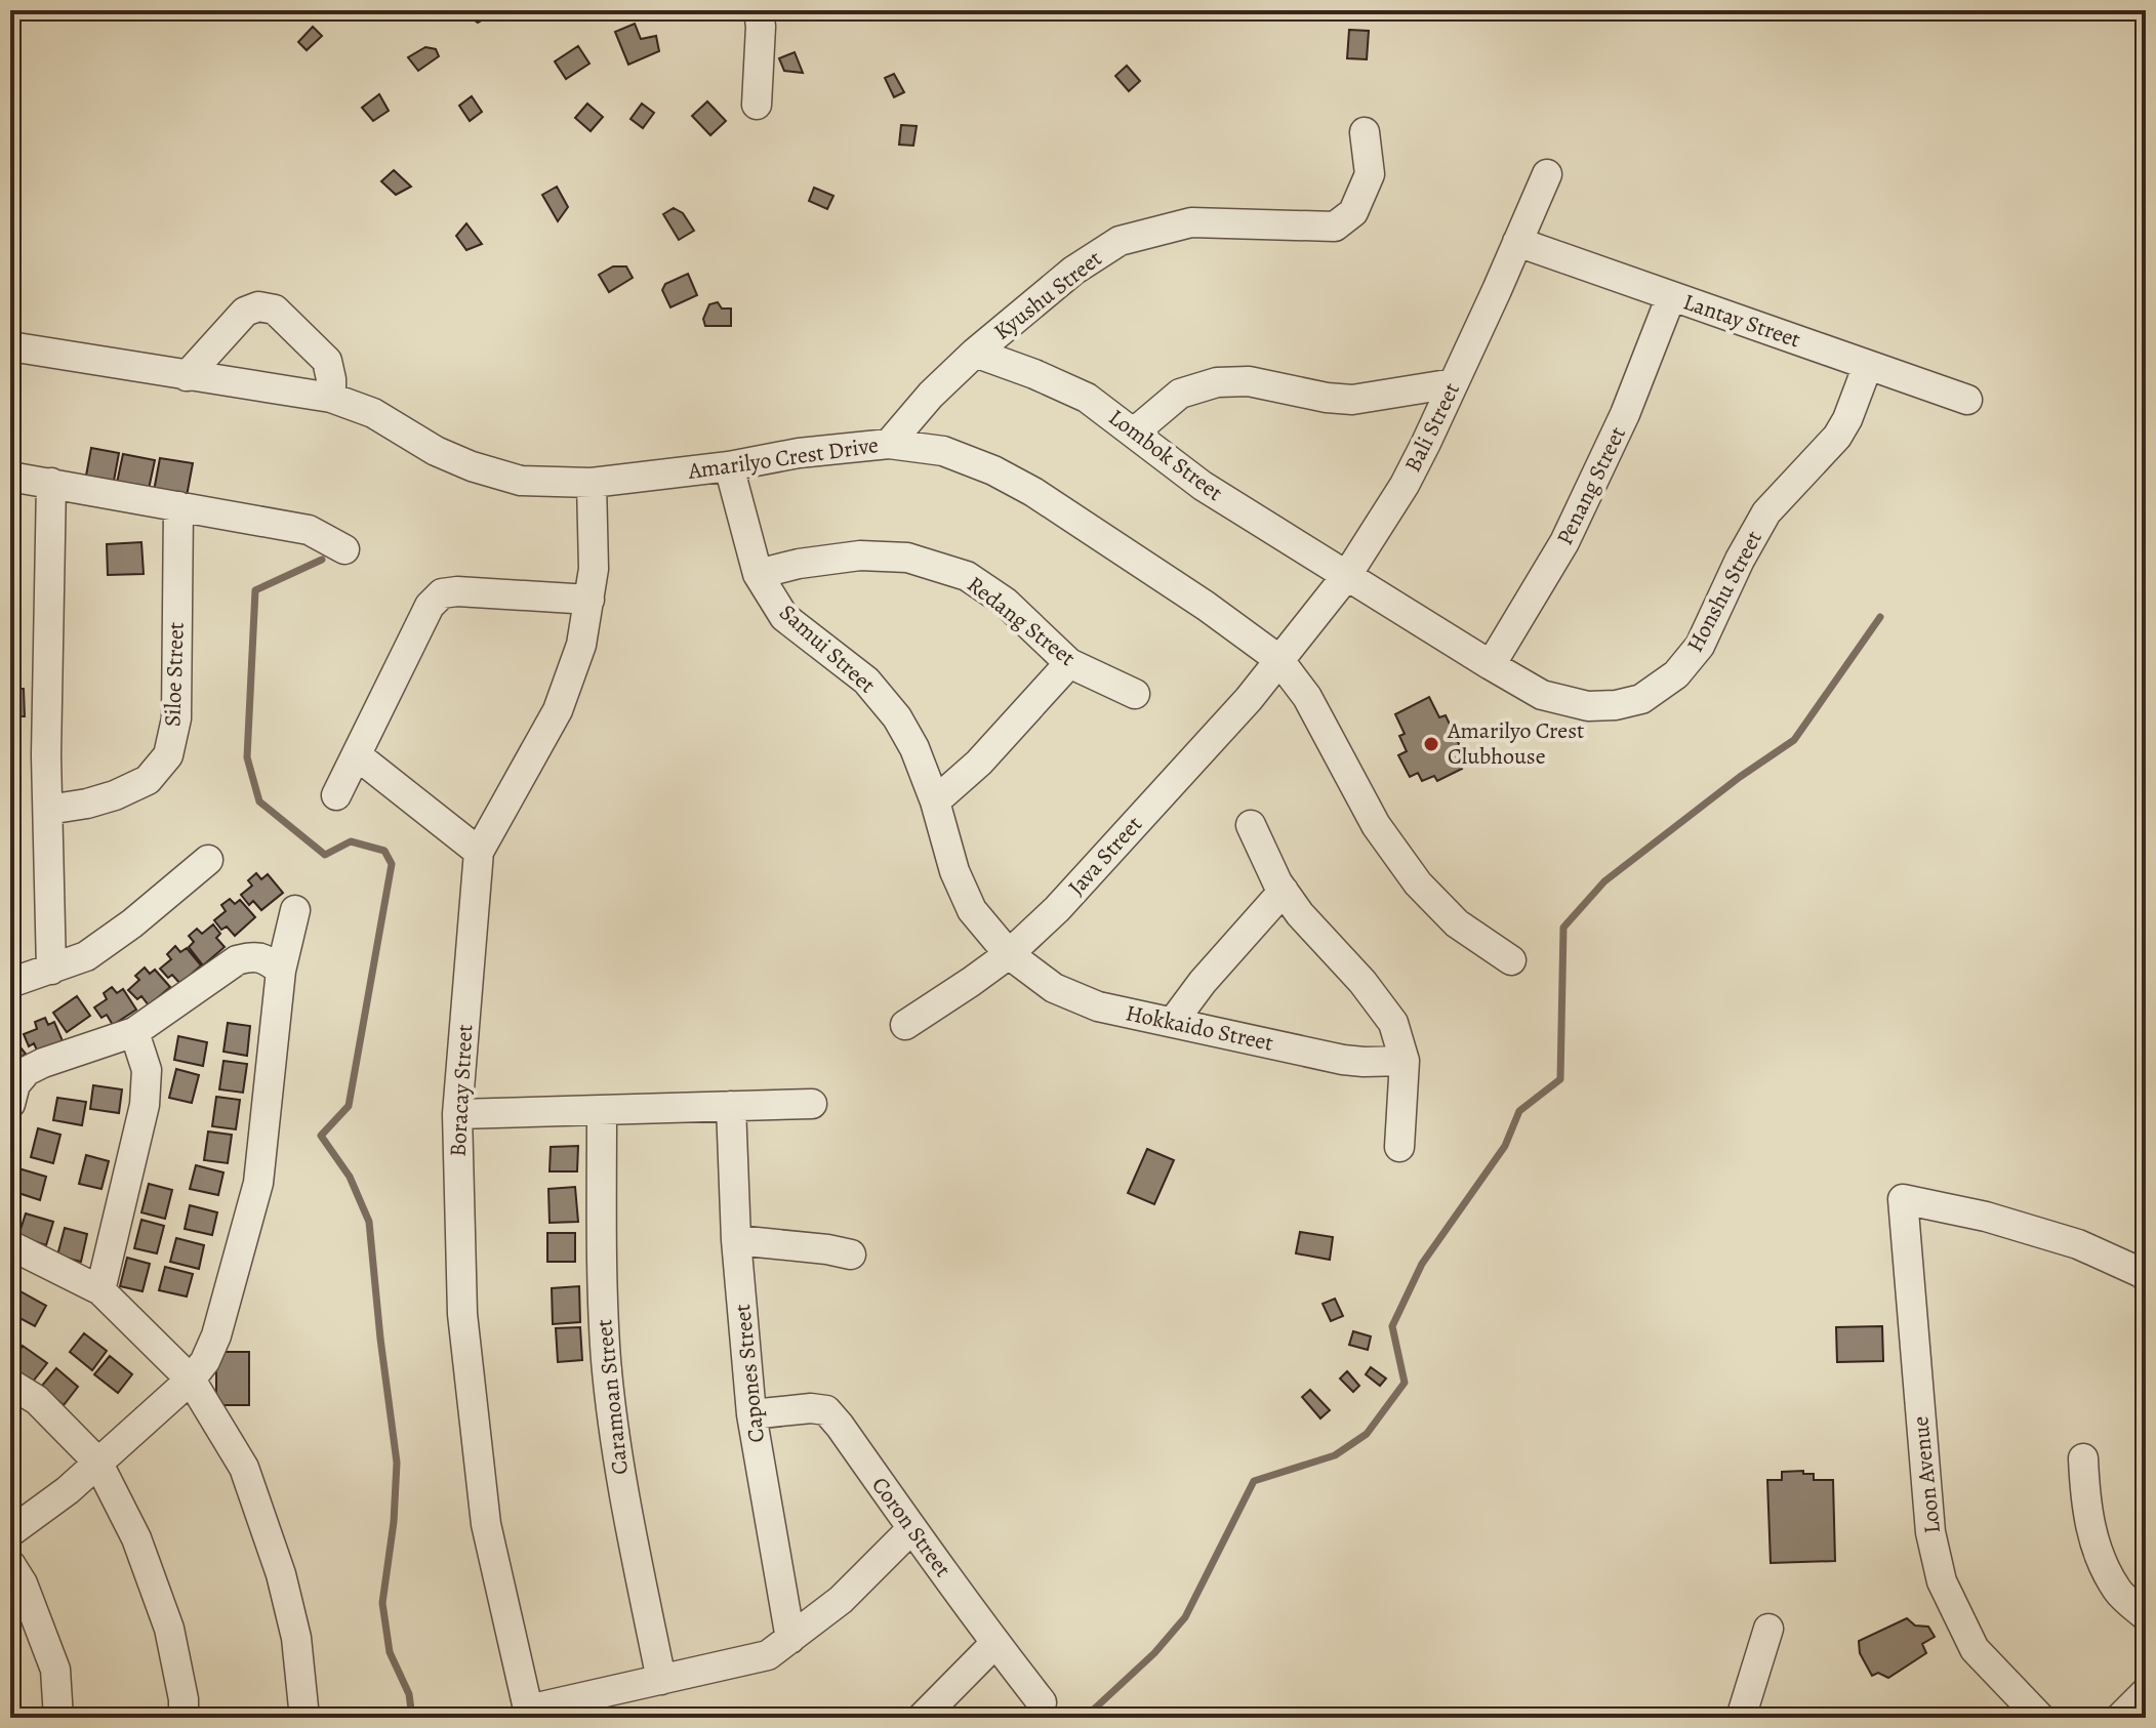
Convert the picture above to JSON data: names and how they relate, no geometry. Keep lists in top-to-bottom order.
{
  "streets": {
    "street": [
      "Kyushu Street",
      "Lantay Street",
      "Bali Street",
      "Lombok Street",
      "Amarilyo Crest Drive",
      "Penang Street",
      "Honshu Street",
      "Redang Street",
      "Samui Street",
      "Siloe Street",
      "Java Street",
      "Hokkaido Street",
      "Boracay Street",
      "Capones Street",
      "Caramoan Street",
      "Loon Avenue",
      "Coron Street"
    ]
  },
  "crossings": [
    ["Kyushu Street", "Lombok Street"],
    ["Kyushu Street", "Amarilyo Crest Drive"],
    ["Lantay Street", "Bali Street"],
    ["Lantay Street", "Penang Street"],
    ["Lantay Street", "Honshu Street"],
    ["Bali Street", "Lombok Street"],
    ["Bali Street", "Amarilyo Crest Drive"],
    ["Bali Street", "Honshu Street"],
    ["Bali Street", "Java Street"],
    ["Lombok Street", "Honshu Street"],
    ["Amarilyo Crest Drive", "Samui Street"],
    ["Amarilyo Crest Drive", "Java Street"],
    ["Amarilyo Crest Drive", "Boracay Street"],
    ["Penang Street", "Honshu Street"],
    ["Redang Street", "Samui Street"],
    ["Samui Street", "Java Street"],
    ["Samui Street", "Hokkaido Street"],
    ["Java Street", "Hokkaido Street"],
    ["Capones Street", "Coron Street"]
  ],
  "places": ["Amarilyo Crest Clubhouse"]
}
